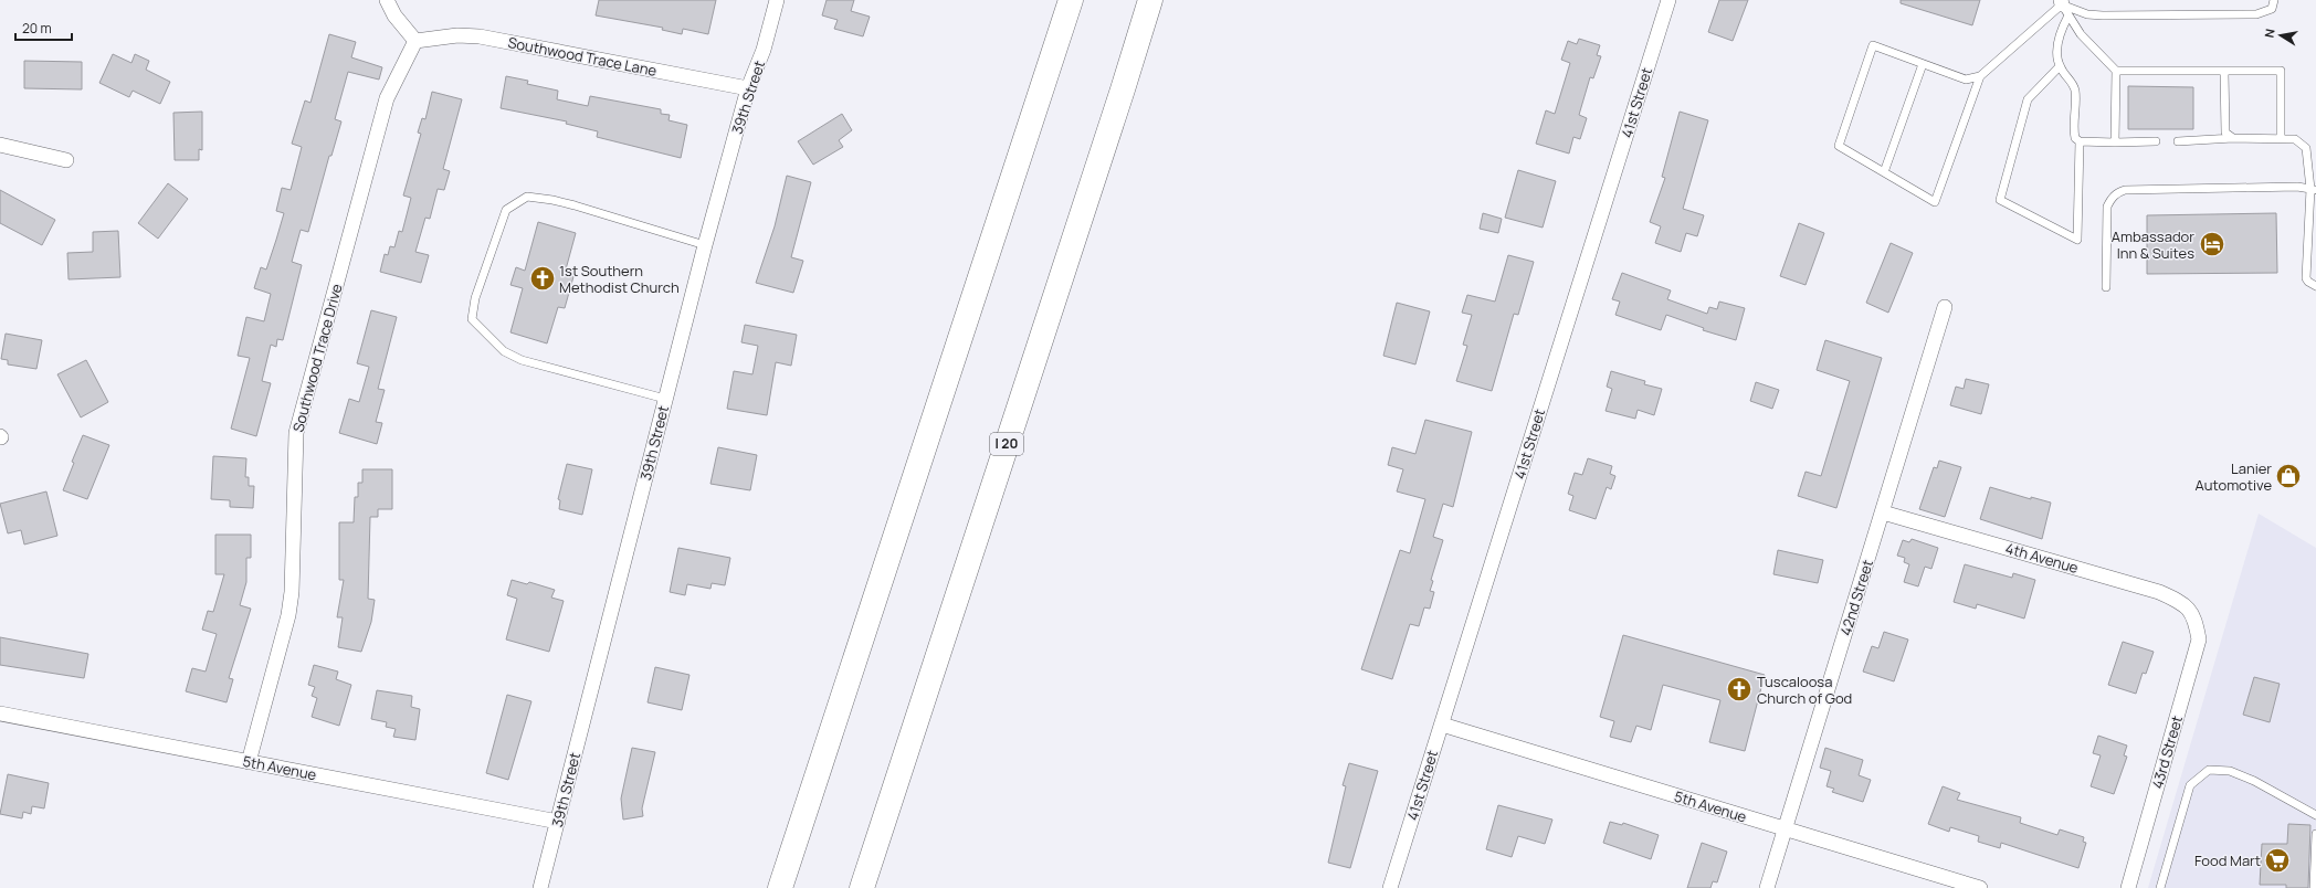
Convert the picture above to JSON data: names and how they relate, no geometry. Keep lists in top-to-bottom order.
{
  "streets": {
    "highway": ["I 20"],
    "street": [
      "Southwood Trace Lane",
      "39th Street",
      "41st Street",
      "Southwood Trace Drive",
      "4th Avenue",
      "42nd Street",
      "43rd Street",
      "5th Avenue"
    ]
  },
  "crossings": [
    ["Southwood Trace Lane", "39th Street"],
    ["Southwood Trace Lane", "Southwood Trace Drive"],
    ["39th Street", "5th Avenue"],
    ["41st Street", "5th Avenue"],
    ["Southwood Trace Drive", "5th Avenue"],
    ["4th Avenue", "42nd Street"],
    ["4th Avenue", "43rd Street"],
    ["42nd Street", "5th Avenue"]
  ],
  "places": {
    "hotel": ["Ambassador Inn & Suites"],
    "church": ["1st Southern Methodist Church", "Tuscaloosa Church of God"],
    "shop": ["Lanier Automotive"],
    "supermarket": ["Food Mart"]
  },
  "scale_bar": "20 m",
  "north": "left"
}
